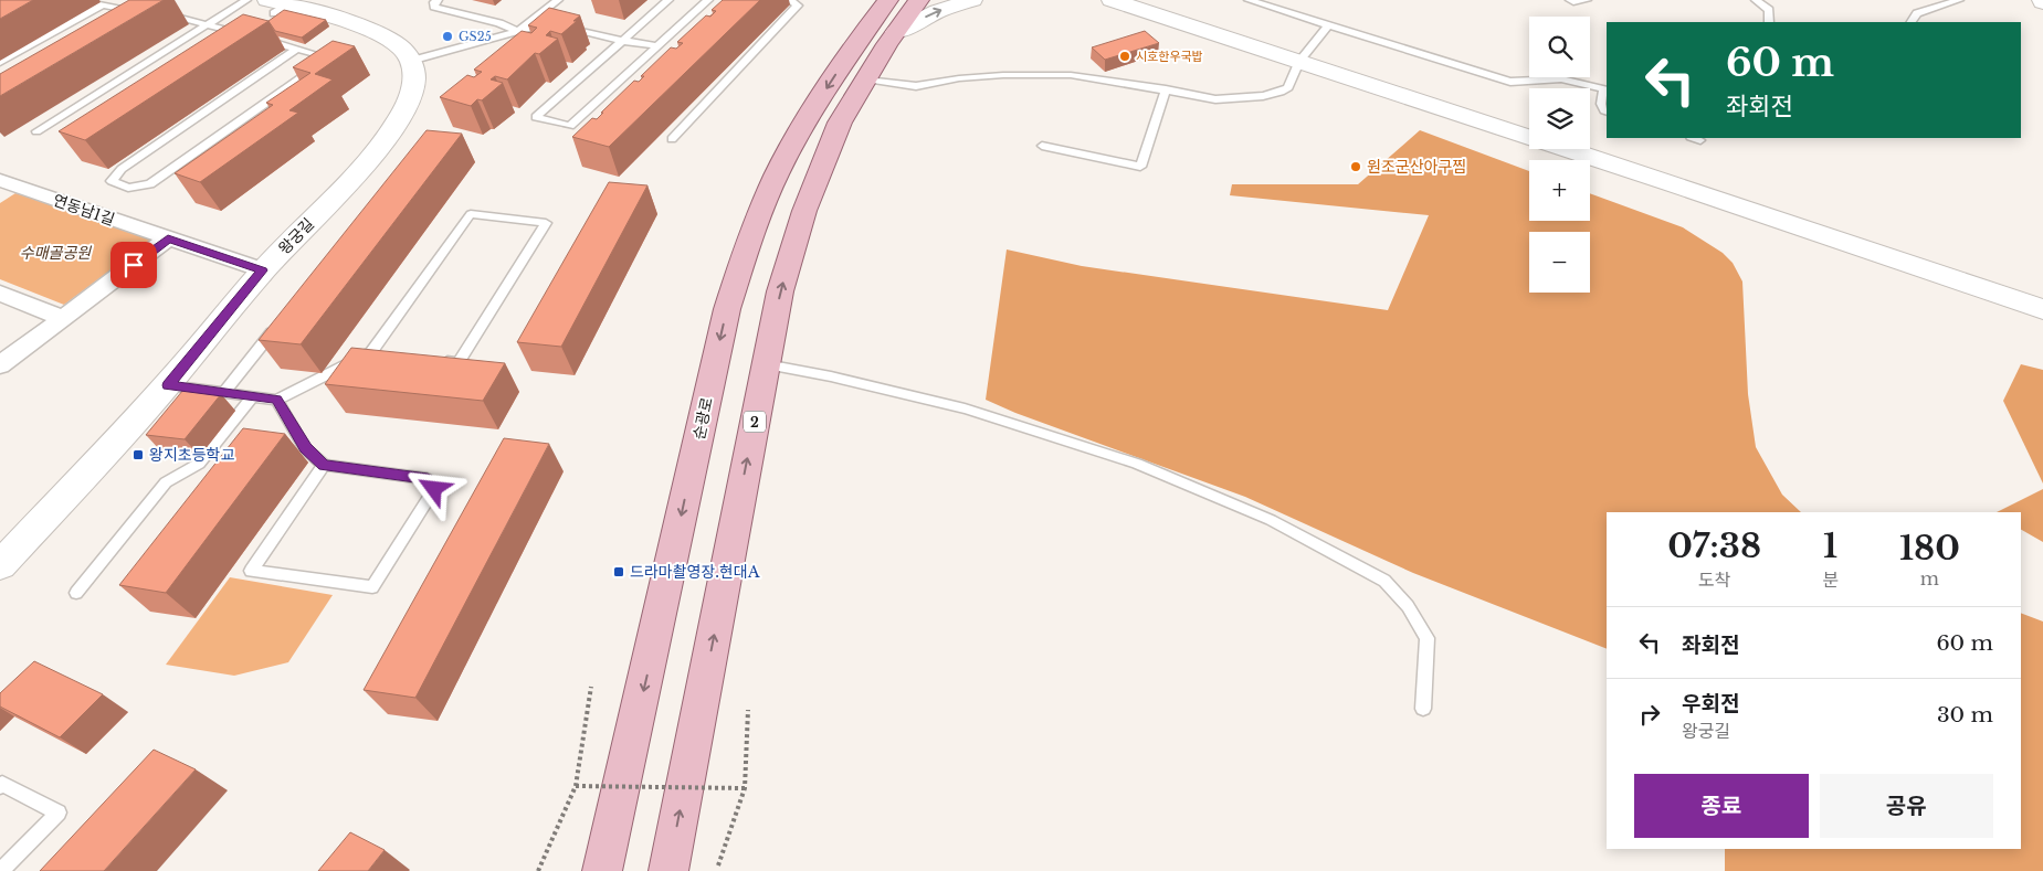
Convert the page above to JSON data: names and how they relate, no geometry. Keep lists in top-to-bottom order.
{
  "streets": {
    "main road": ["순광로", "2"],
    "street": ["연동남1길", "왕궁길"]
  },
  "crossings": [
    ["연동남1길", "왕궁길"]
  ],
  "parks": ["수매골공원"],
  "places": {
    "other": ["GS25", "시호한우국밥", "원조군산아구찜"],
    "transit": ["왕지초등학교", "드라마촬영장.현대A"]
  },
  "page": {
    "map_buttons": ["+", "−"],
    "turn": ["60 m", "좌회전"],
    "eta": [
      "07:38",
      "도착",
      "1",
      "분",
      "180",
      "m"
    ],
    "list": [
      {
        "name": "좌회전",
        "value": "60 m"
      },
      {
        "name": "우회전",
        "note": "왕궁길",
        "value": "30 m"
      }
    ],
    "buttons": ["종료", "공유"]
  }
}
